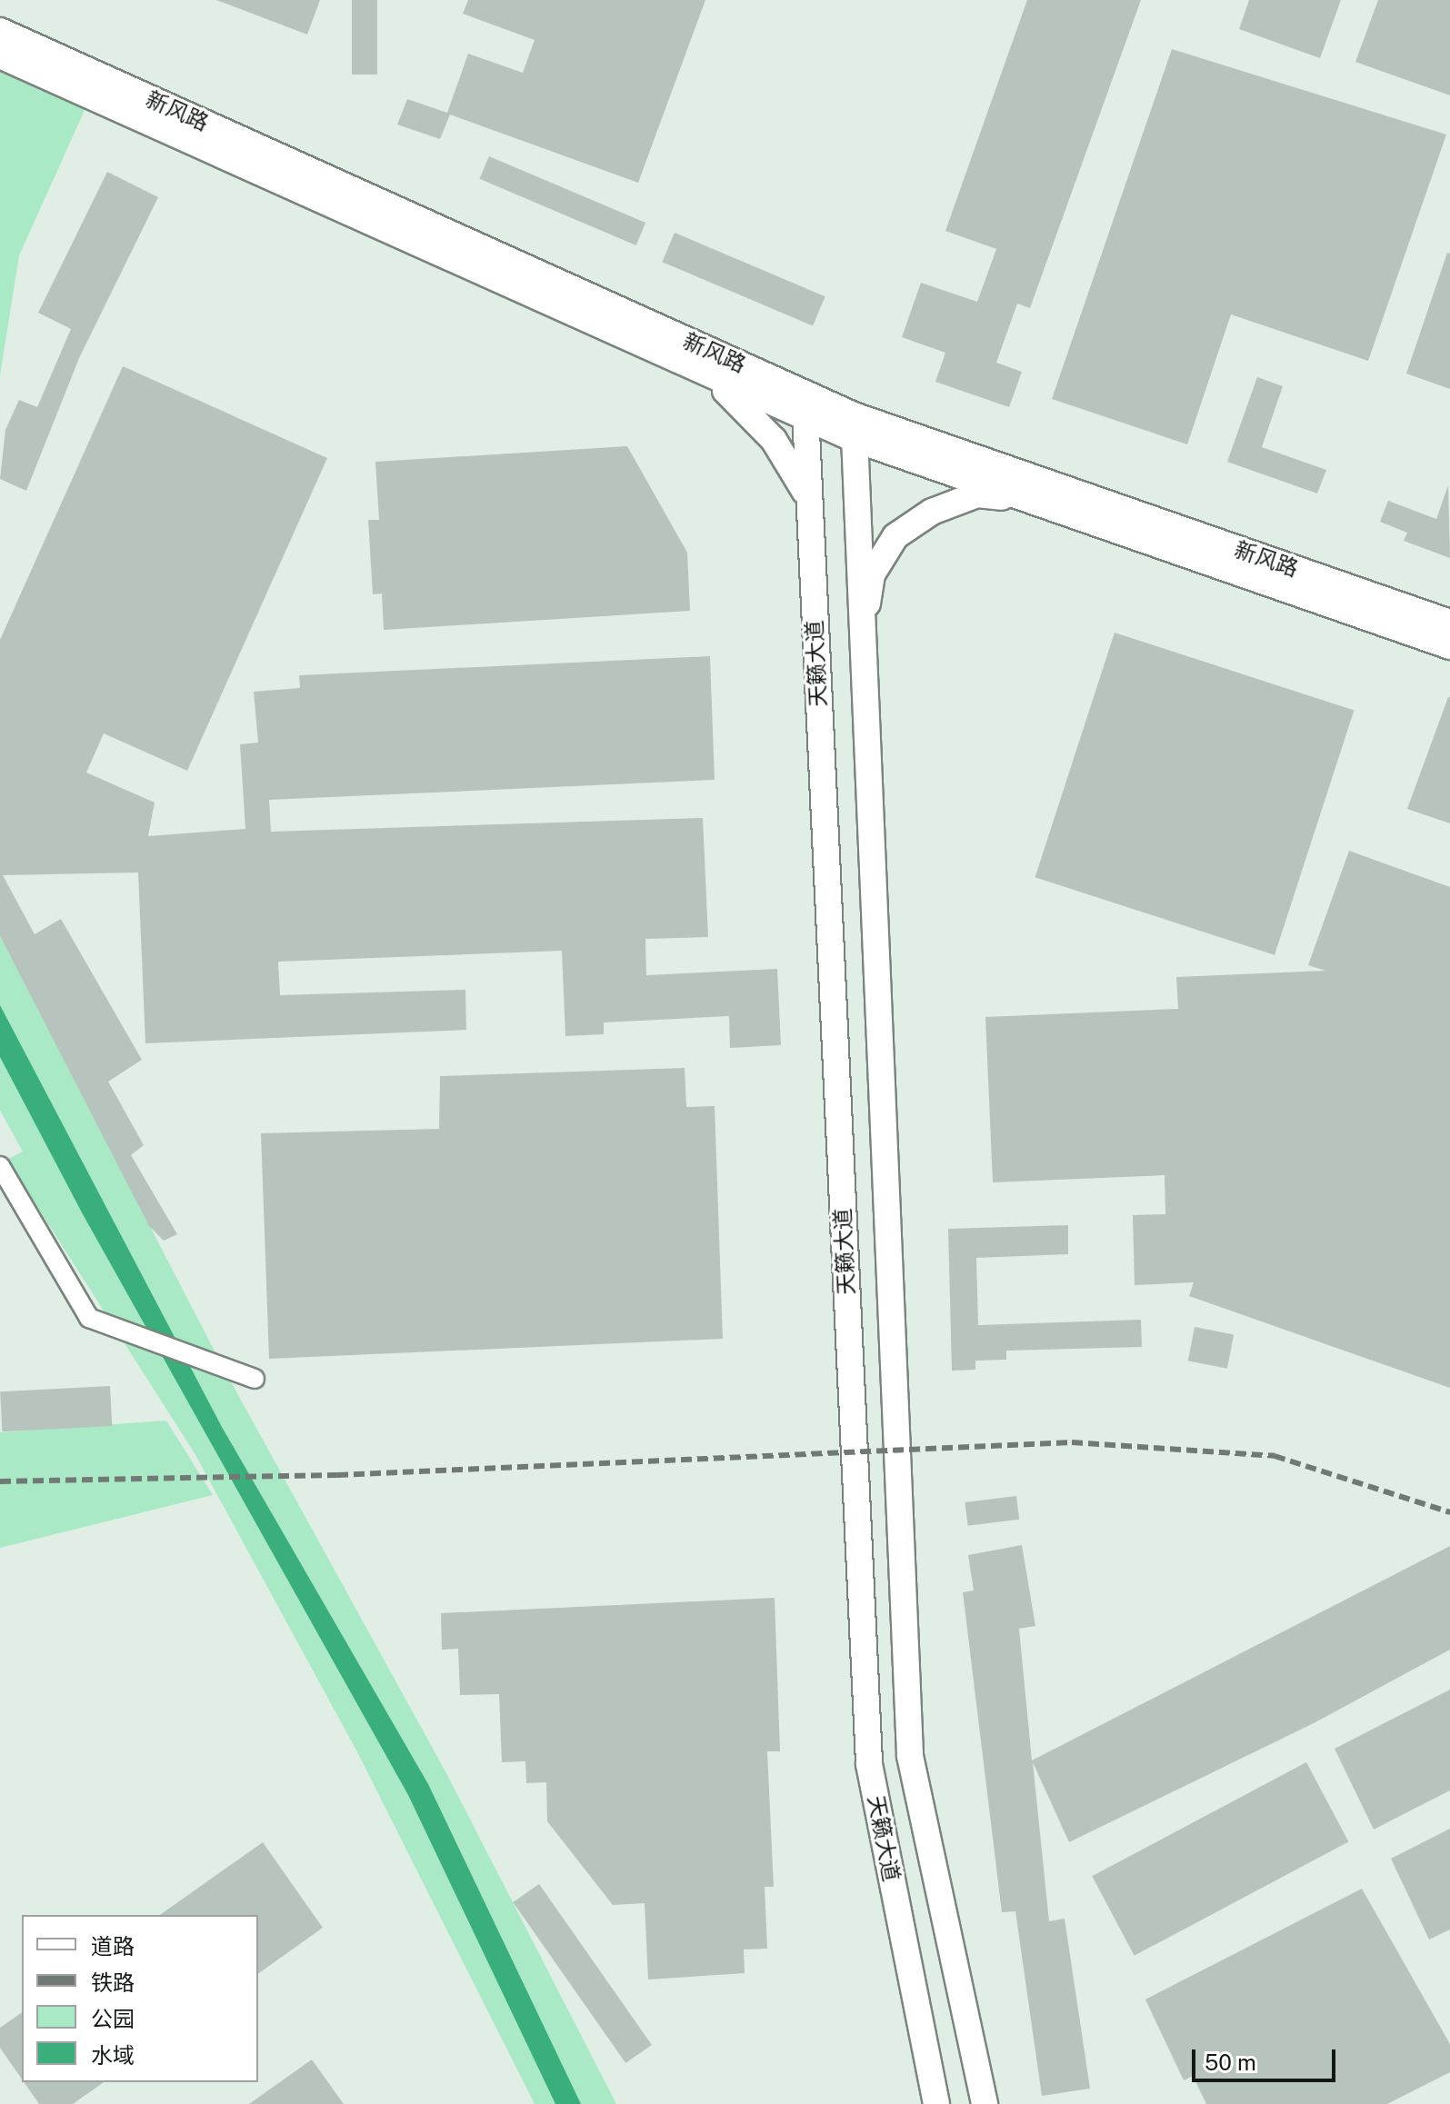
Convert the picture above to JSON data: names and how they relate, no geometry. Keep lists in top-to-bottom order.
{
  "streets": {
    "main road": ["新风路", "天籁大道"]
  },
  "crossings": [
    ["新风路", "天籁大道"]
  ],
  "legend": [
    "道路",
    "铁路",
    "公园",
    "水域"
  ],
  "scale_bar": "50 m"
}
